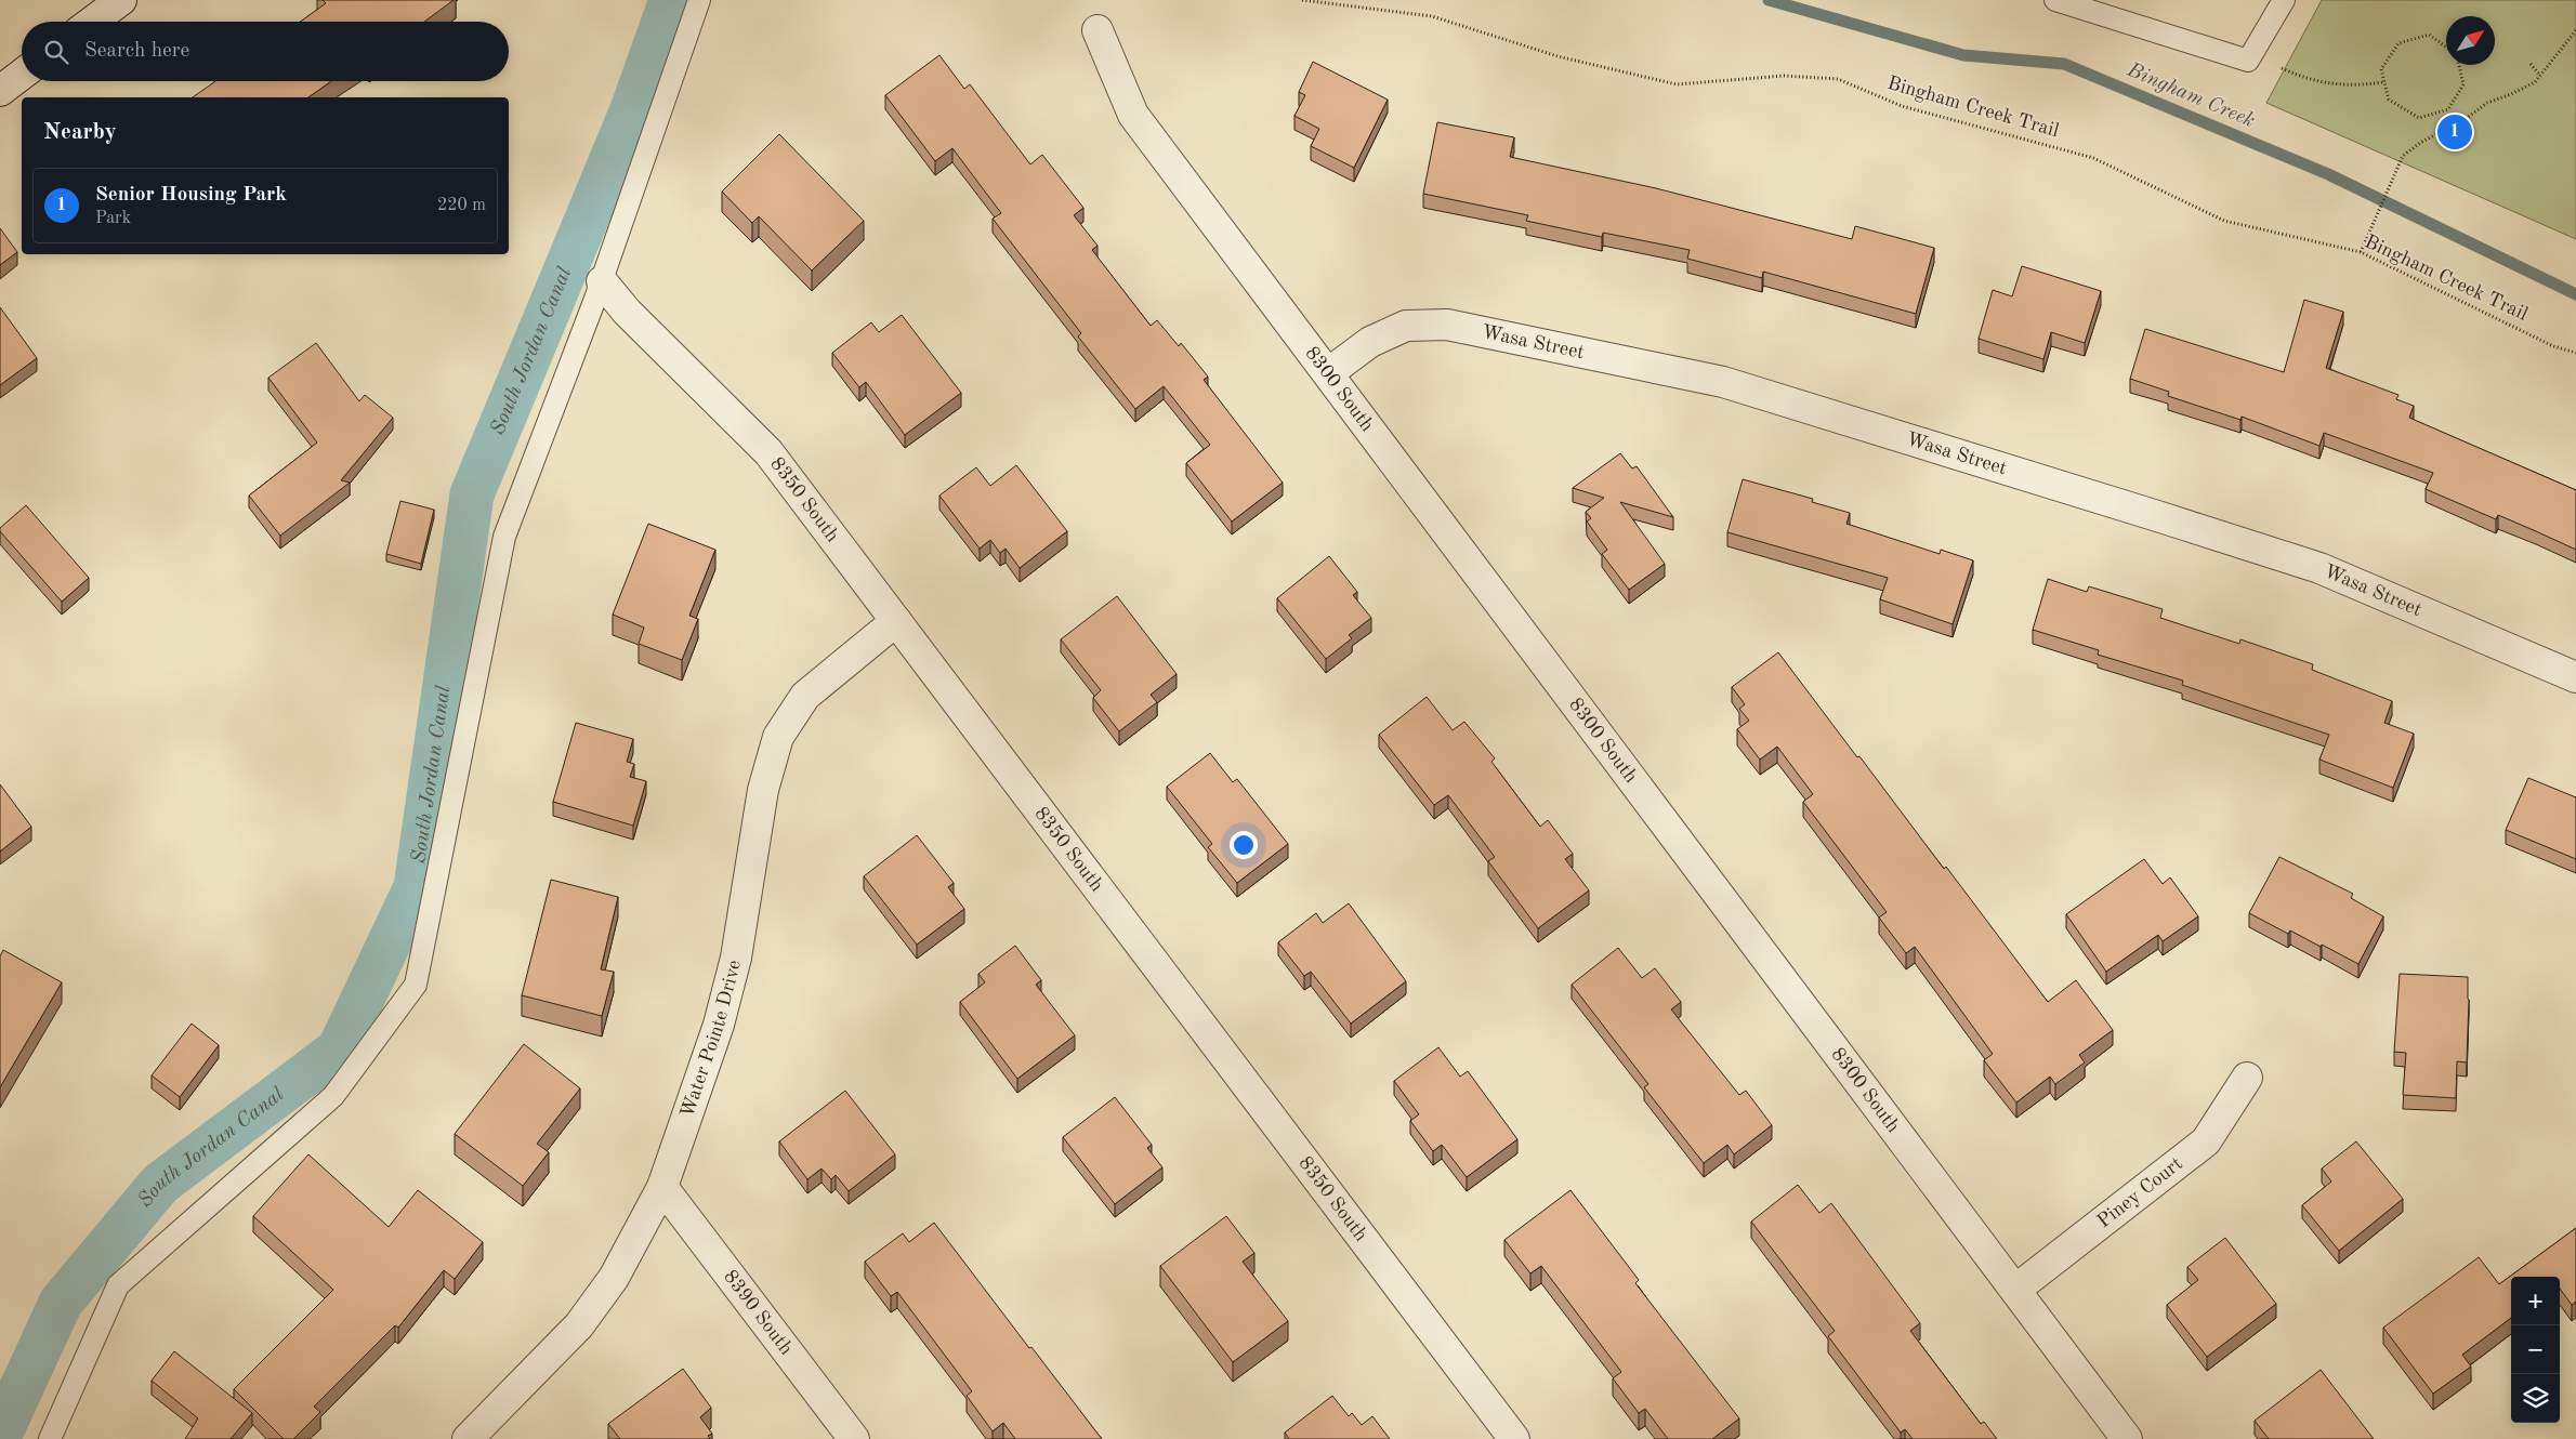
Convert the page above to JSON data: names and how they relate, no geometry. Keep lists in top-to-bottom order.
{
  "streets": {
    "street": [
      "Wasa Street",
      "8300 South",
      "8350 South",
      "Water Pointe Drive",
      "Piney Court",
      "8390 South"
    ],
    "path": ["Bingham Creek Trail"]
  },
  "crossings": [
    ["Wasa Street", "8300 South"],
    ["8300 South", "Piney Court"],
    ["8350 South", "Water Pointe Drive"],
    ["Water Pointe Drive", "8390 South"]
  ],
  "water": ["Bingham Creek", "South Jordan Canal"],
  "north": "top right",
  "page": {
    "search": "Search here",
    "heading": "Nearby",
    "pins": "1",
    "list": [
      {
        "mark": "1",
        "name": "Senior Housing Park",
        "note": "Park",
        "value": "220 m"
      }
    ],
    "map_buttons": ["+", "−"]
  }
}
